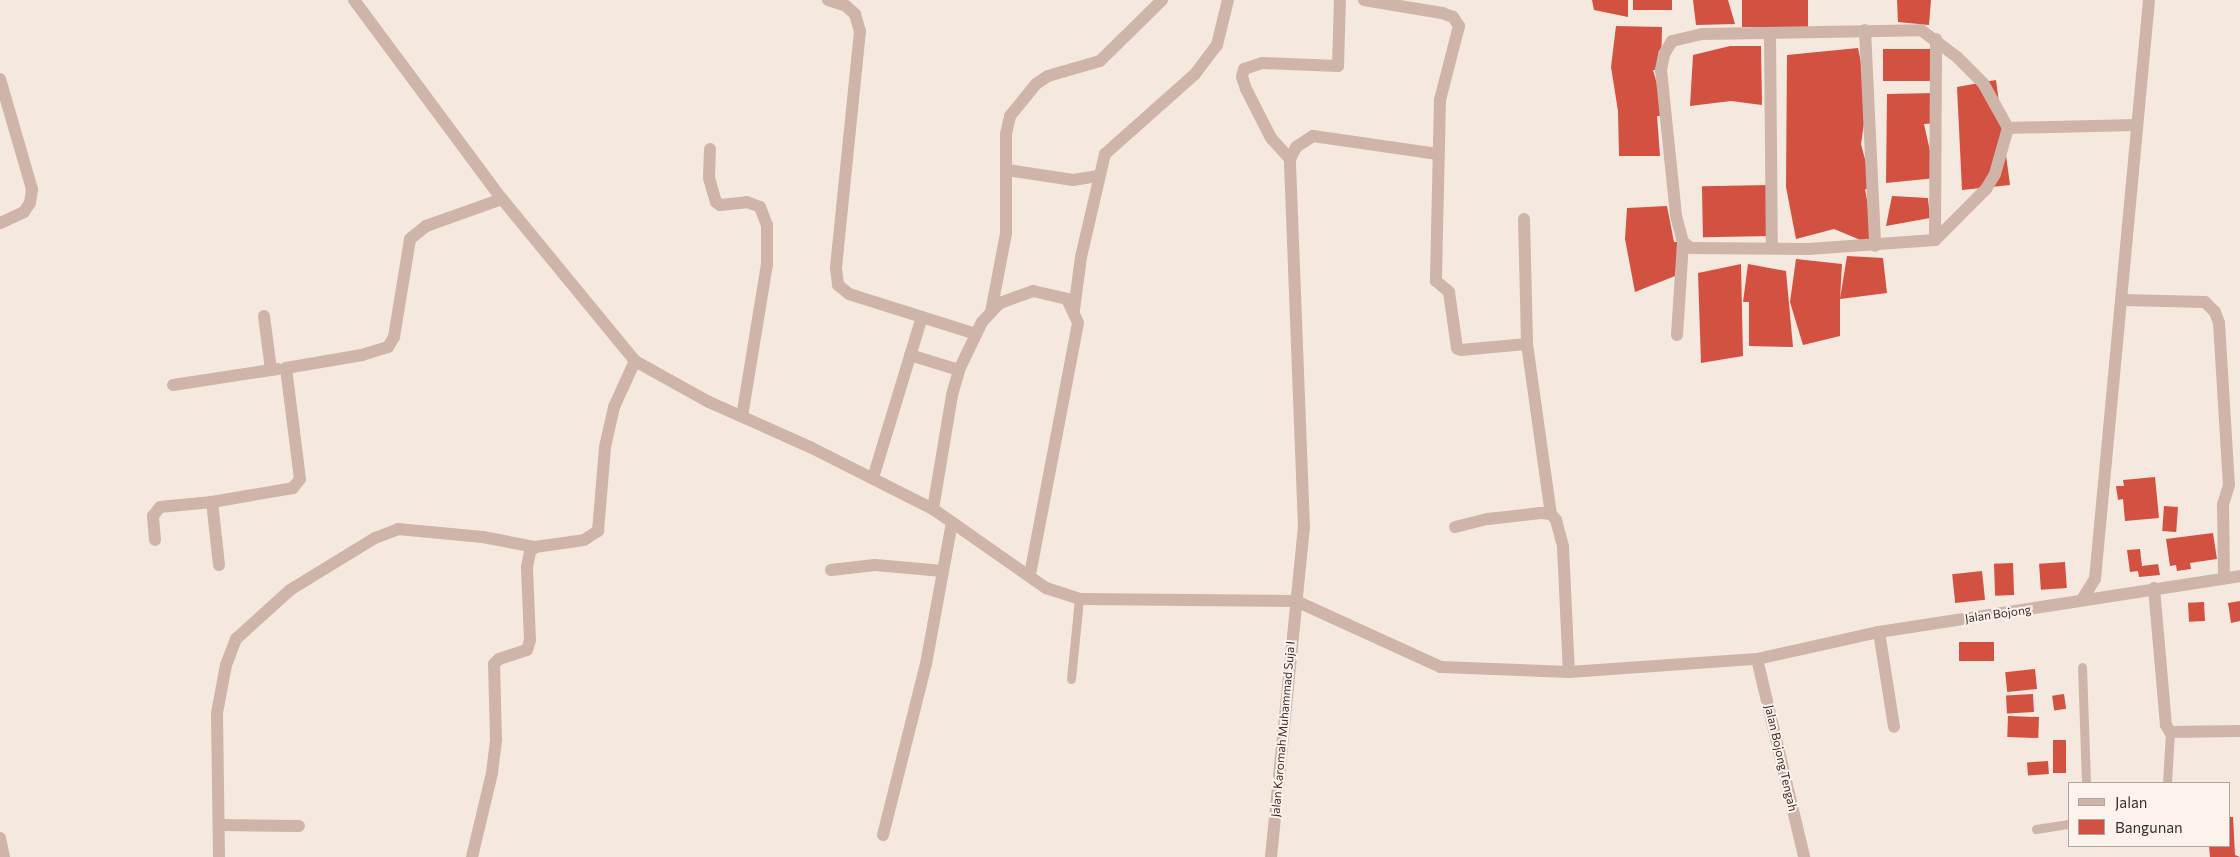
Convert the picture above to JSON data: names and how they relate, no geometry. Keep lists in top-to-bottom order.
{
  "streets": {
    "street": ["Jalan Bojong", "Jalan Karomah Muhammad Suja I", "Jalan Bojong Tengah"]
  },
  "crossings": [
    ["Jalan Bojong", "Jalan Karomah Muhammad Suja I"],
    ["Jalan Bojong", "Jalan Bojong Tengah"]
  ],
  "legend": ["Jalan", "Bangunan"]
}
